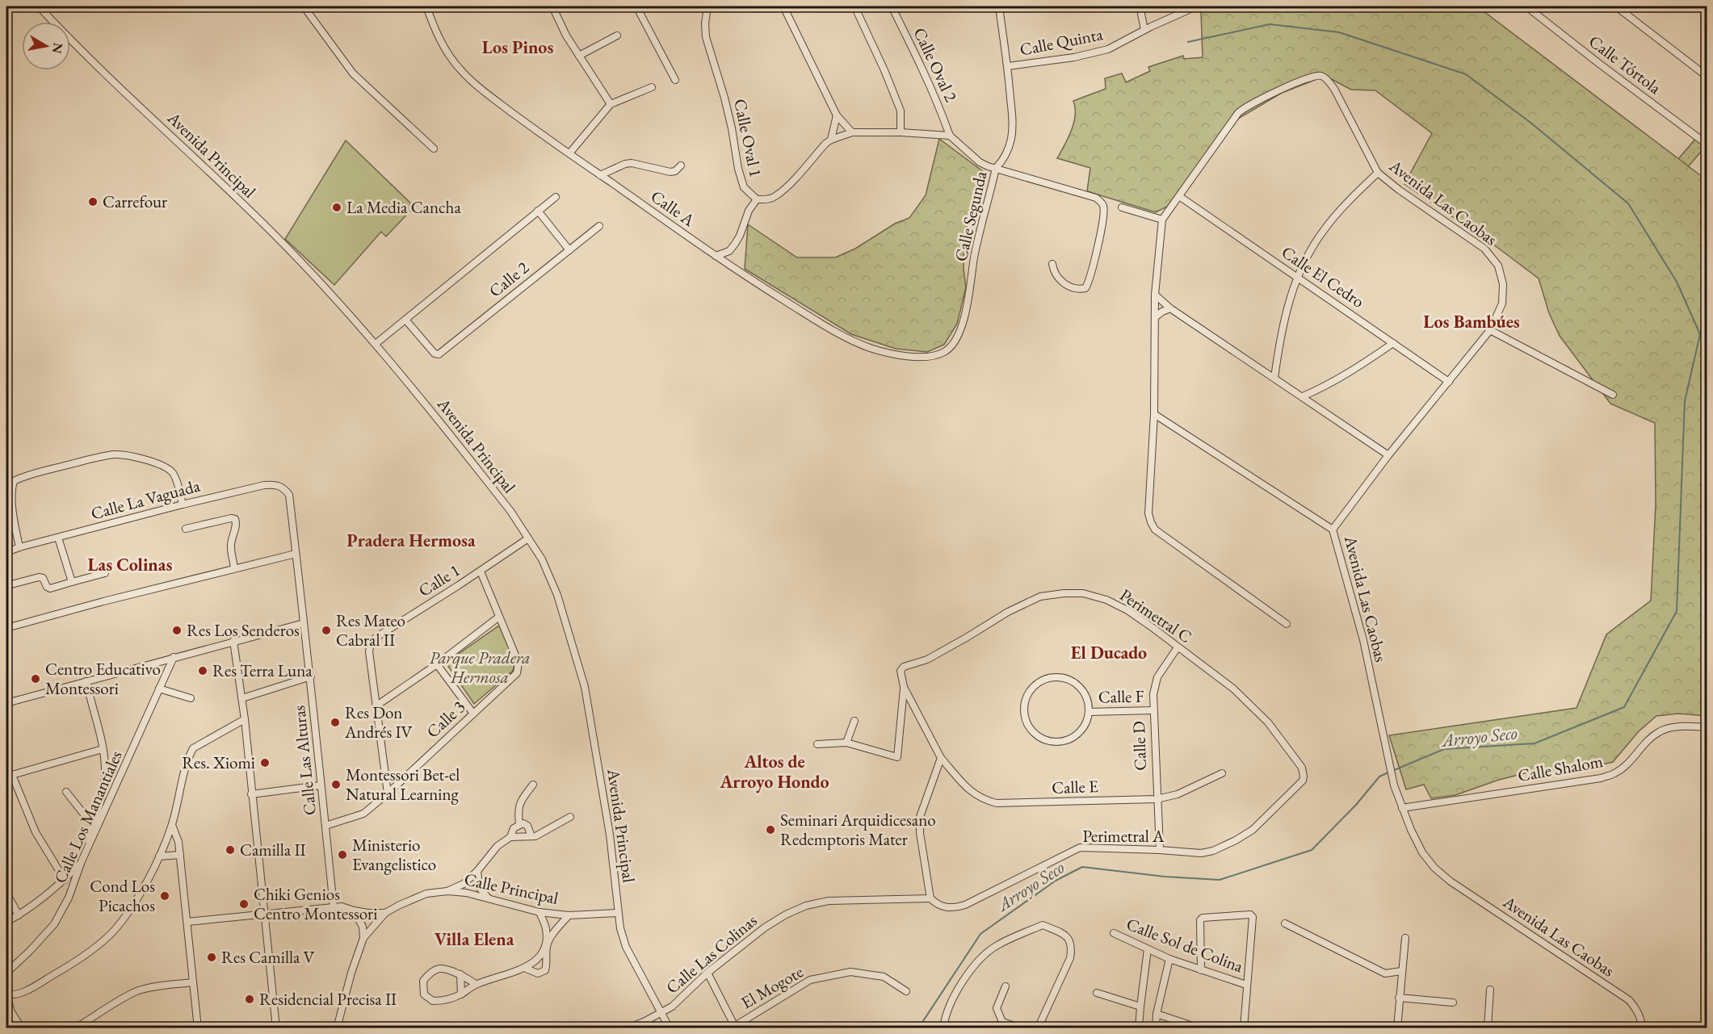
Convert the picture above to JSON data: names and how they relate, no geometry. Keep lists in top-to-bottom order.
{
  "streets": {
    "street": [
      "Calle Quinta",
      "Calle Oval 2",
      "Calle Tórtola",
      "Calle Oval 1",
      "Avenida Principal",
      "Avenida Las Caobas",
      "Calle A",
      "Calle Segunda",
      "Calle El Cedro",
      "Calle 2",
      "Calle La Vaguada",
      "Calle 1",
      "Perimetral C",
      "Calle F",
      "Calle 3",
      "Calle D",
      "Calle Las Alturas",
      "Calle Shalom",
      "Calle E",
      "Calle Los Manantiales",
      "Perimetral A",
      "Calle Principal",
      "Calle Sol de Colina",
      "Calle Las Colinas",
      "El Mogote"
    ]
  },
  "crossings": [
    ["Calle Quinta", "Calle Segunda"],
    ["Calle Oval 1", "Calle A"],
    ["Avenida Principal", "Calle 1"],
    ["Avenida Principal", "Calle Principal"],
    ["Avenida Principal", "Calle Las Colinas"],
    ["Avenida Las Caobas", "Calle El Cedro"],
    ["Avenida Las Caobas", "Calle Shalom"],
    ["Calle A", "Calle Segunda"],
    ["Calle La Vaguada", "Calle Las Alturas"],
    ["Calle 1", "Calle 3"],
    ["Perimetral C", "Calle D"],
    ["Perimetral C", "Calle E"],
    ["Perimetral C", "Perimetral A"],
    ["Calle F", "Calle D"],
    ["Calle 3", "Calle Las Alturas"],
    ["Calle D", "Calle E"],
    ["Calle D", "Perimetral A"],
    ["Perimetral A", "Calle Las Colinas"]
  ],
  "districts": [
    "Los Pinos",
    "Los Bambúes",
    "Pradera Hermosa",
    "Las Colinas",
    "El Ducado",
    "Altos de Arroyo Hondo",
    "Villa Elena"
  ],
  "water": ["Arroyo Seco"],
  "parks": ["Parque Pradera Hermosa"],
  "places": [
    "Carrefour",
    "La Media Cancha",
    "Res Los Senderos",
    "Res Mateo Cabral II",
    "Res Terra Luna",
    "Centro Educativo Montessori",
    "Res Don Andrés IV",
    "Res. Xiomi",
    "Montessori Bet-el Natural Learning",
    "Seminari Arquidicesano Redemptoris Mater",
    "Camilla II",
    "Ministerio Evangelistico",
    "Cond Los Picachos",
    "Chiki Genios Centro Montessori",
    "Res Camilla V",
    "Residencial Precisa II"
  ],
  "north": "right"
}
